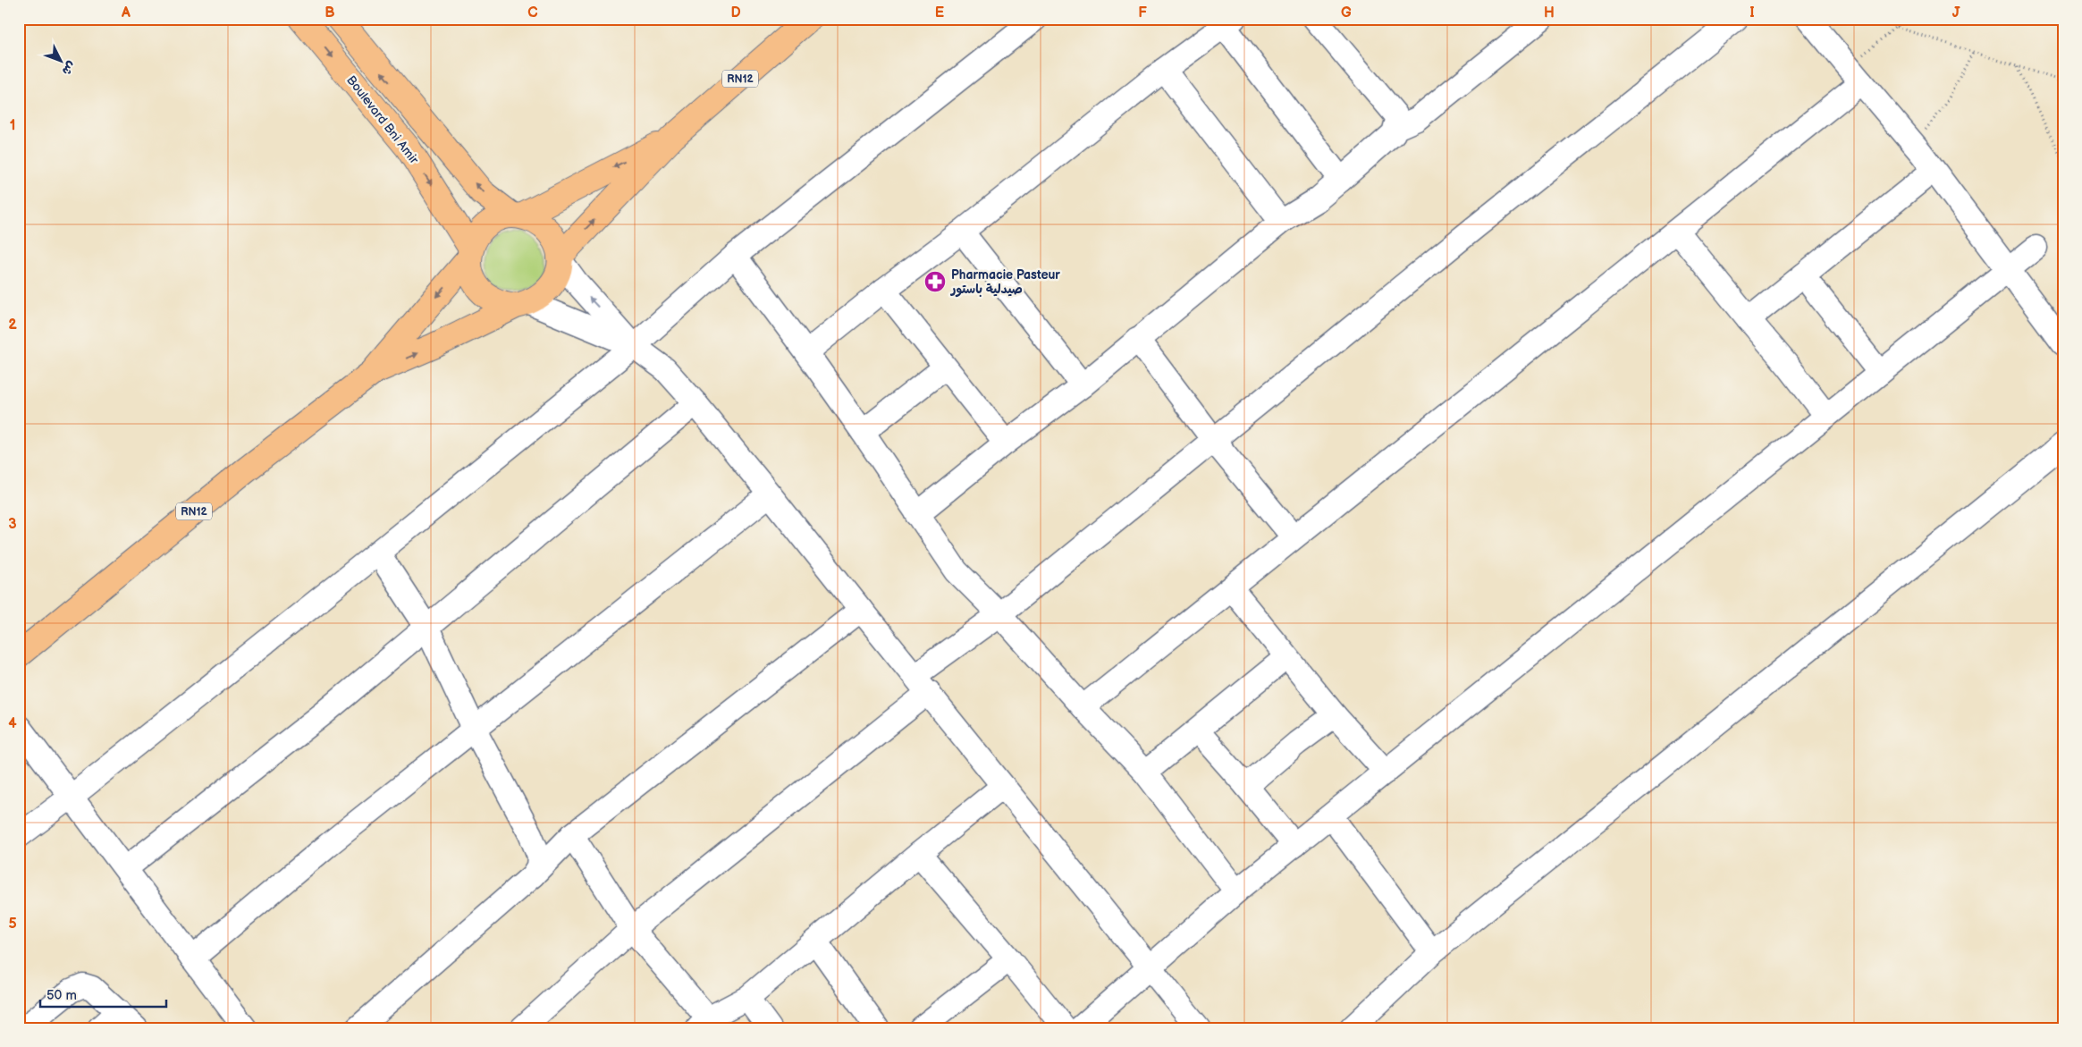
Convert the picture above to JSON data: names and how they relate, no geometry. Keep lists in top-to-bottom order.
{
  "streets": {
    "main road": ["RN12", "Boulevard Bni Amir"]
  },
  "crossings": [
    ["RN12", "Boulevard Bni Amir"]
  ],
  "places": {
    "pharmacy": ["Pharmacie Pasteur صيدلية باستور"]
  },
  "scale_bar": "50 m",
  "north": "bottom right",
  "grid": {
    "columns": [
      "A",
      "B",
      "C",
      "D",
      "E",
      "F",
      "G",
      "H",
      "I",
      "J"
    ],
    "rows": [
      "1",
      "2",
      "3",
      "4",
      "5"
    ]
  }
}
